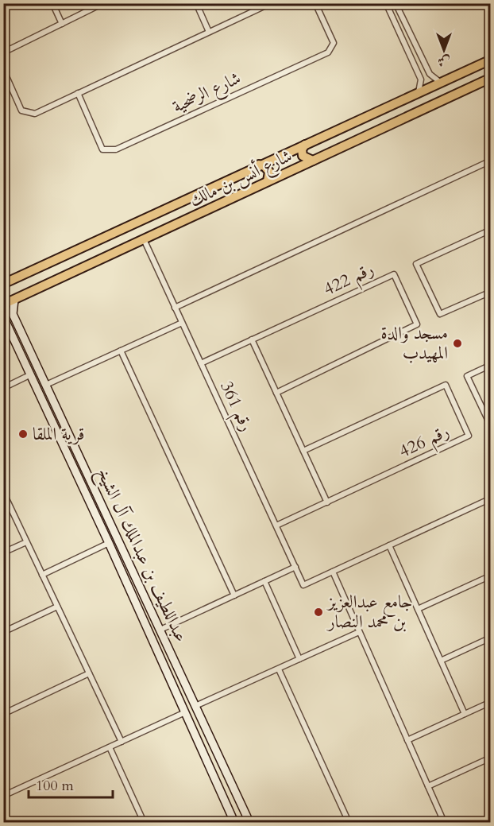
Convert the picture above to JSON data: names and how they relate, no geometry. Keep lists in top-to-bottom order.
{
  "streets": {
    "main road": ["شارع أنس بن مالك"],
    "street": [
      "شارع الرضحية",
      "رقم 422",
      "رقم 361",
      "رقم 426",
      "عبداللطيف بن عبدالملك آل الشيخ"
    ]
  },
  "crossings": [
    ["شارع أنس بن مالك", "رقم 361"],
    ["شارع أنس بن مالك", "عبداللطيف بن عبدالملك آل الشيخ"],
    ["رقم 422", "رقم 361"],
    ["رقم 361", "رقم 426"]
  ],
  "places": ["مسجد والدة المهيدب", "قرية الملقا", "جامع عبدالعزيز بن محمد النصار"],
  "scale_bar": "100 m",
  "north": "bottom"
}
